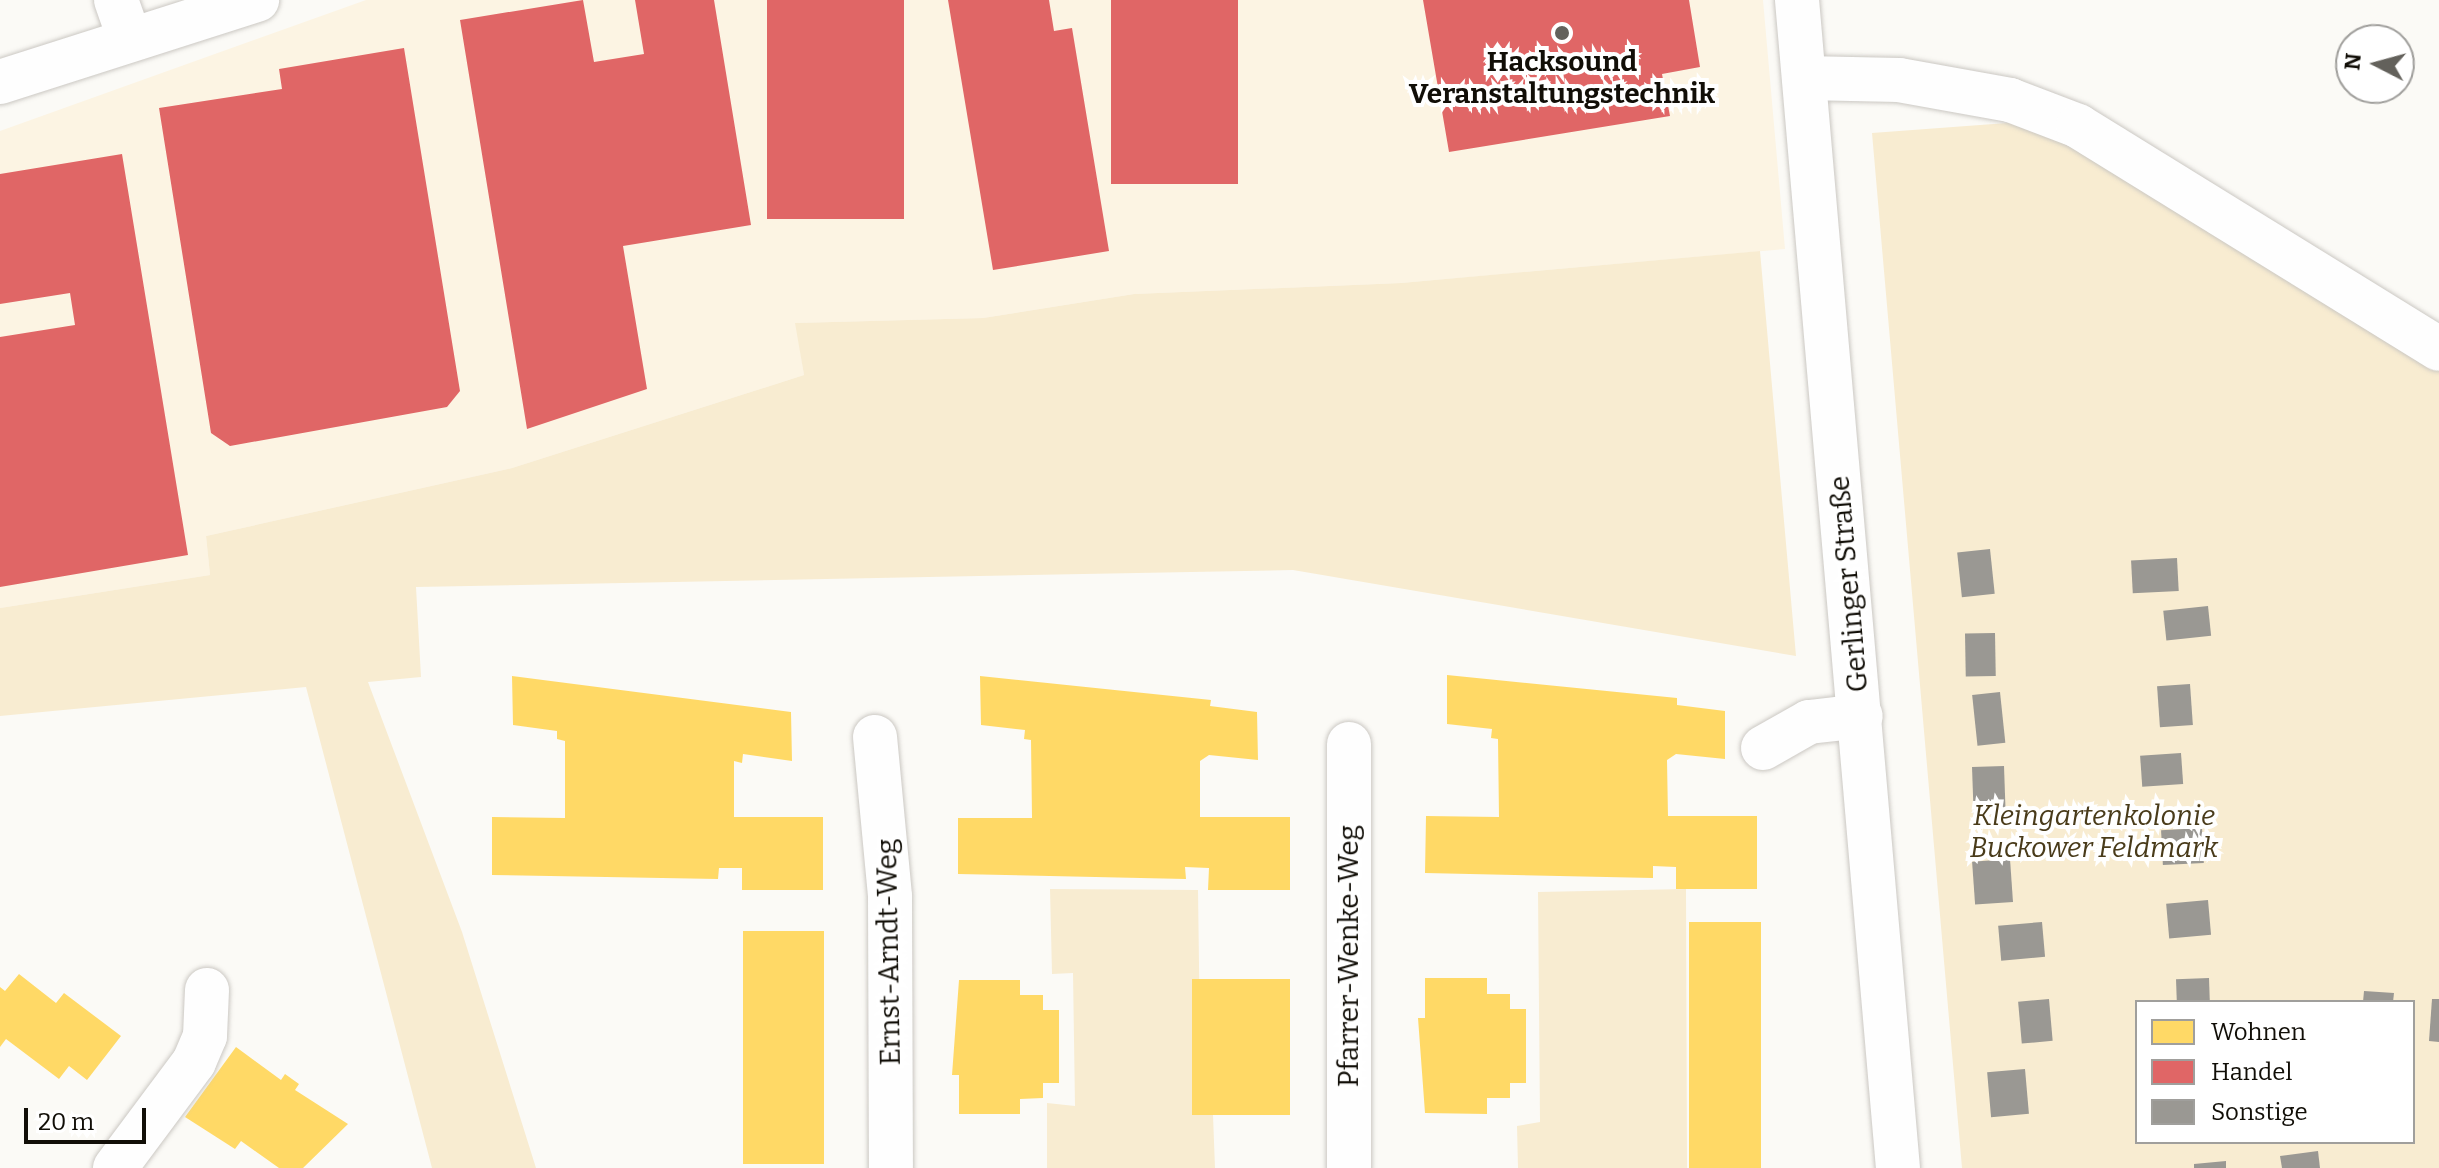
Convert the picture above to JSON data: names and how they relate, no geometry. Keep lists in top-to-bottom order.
{
  "streets": {
    "street": ["Gerlinger Straße", "Ernst-Arndt-Weg", "Pfarrer-Wenke-Weg"]
  },
  "parks": ["Kleingartenkolonie Buckower Feldmark"],
  "places": ["Hacksound Veranstaltungstechnik"],
  "legend": ["Wohnen", "Handel", "Sonstige"],
  "scale_bar": "20 m",
  "north": "left"
}
